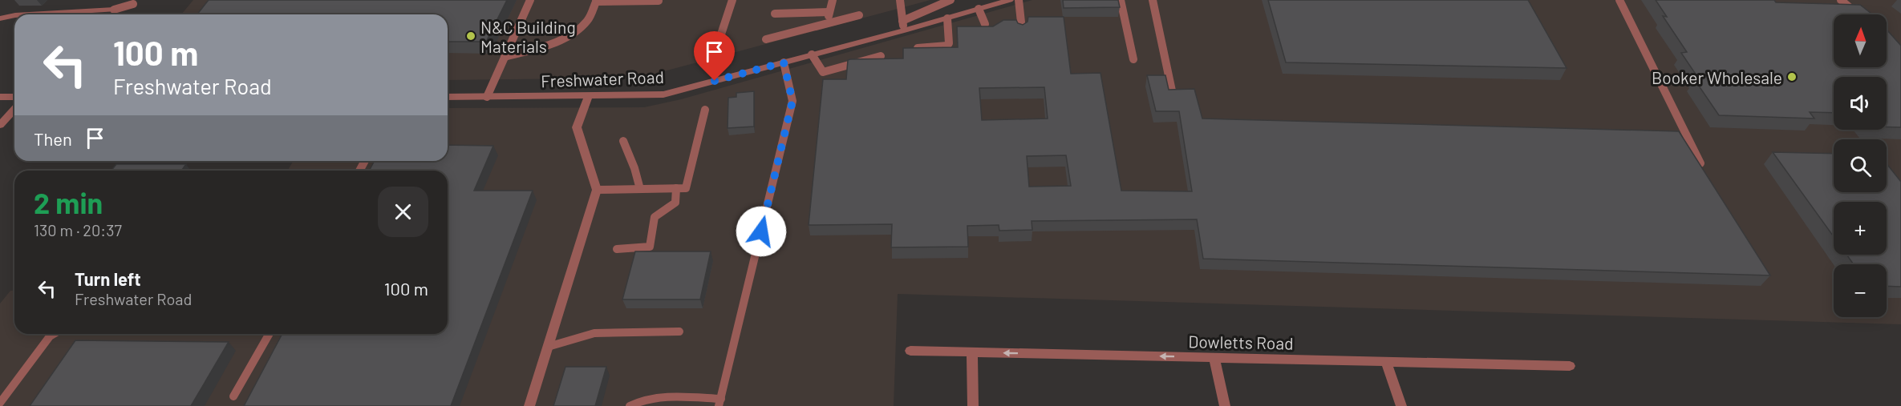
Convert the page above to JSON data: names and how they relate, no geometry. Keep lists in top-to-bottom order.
{
  "streets": {
    "street": ["Freshwater Road", "Dowletts Road"]
  },
  "one_way": ["Dowletts Road"],
  "places": ["N&C Building Materials", "Booker Wholesale"],
  "north": "top",
  "page": {
    "map_buttons": ["+", "−"],
    "turn": ["100 m", "Freshwater Road"],
    "then": "Then",
    "heading": ["2 min", "130 m · 20:37"],
    "list": [
      {
        "name": "Turn left",
        "note": "Freshwater Road",
        "value": "100 m"
      }
    ]
  }
}
